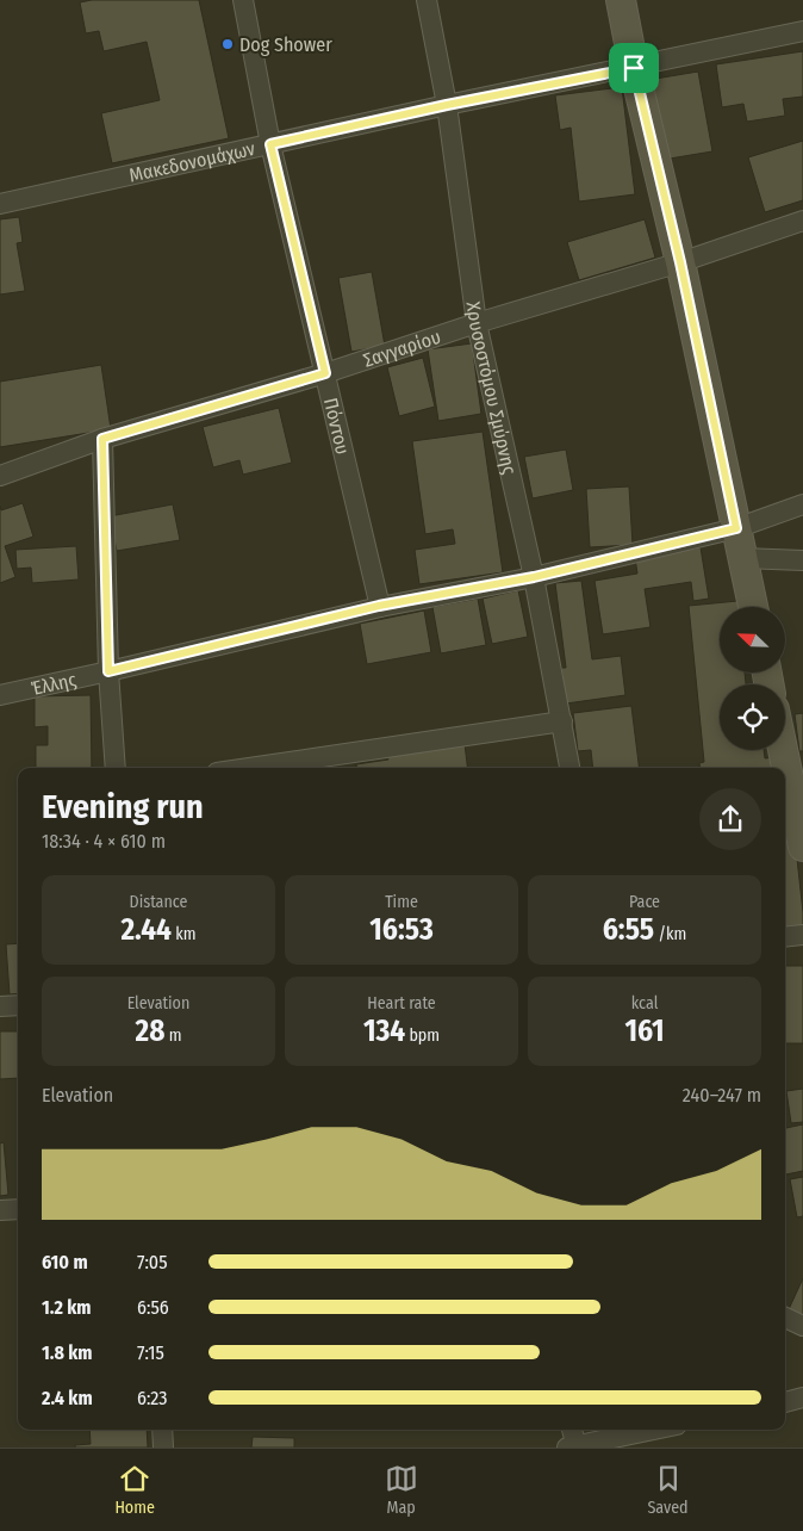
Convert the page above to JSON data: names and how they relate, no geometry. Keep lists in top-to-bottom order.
{
  "streets": {
    "street": [
      "Μακεδονομάχων",
      "Σαγγαρίου",
      "Χρυσοστόμου Σμύρνης",
      "Πόντου",
      "Έλλης"
    ]
  },
  "crossings": [
    ["Μακεδονομάχων", "Χρυσοστόμου Σμύρνης"],
    ["Μακεδονομάχων", "Πόντου"],
    ["Σαγγαρίου", "Χρυσοστόμου Σμύρνης"],
    ["Σαγγαρίου", "Πόντου"],
    ["Χρυσοστόμου Σμύρνης", "Έλλης"],
    ["Πόντου", "Έλλης"]
  ],
  "places": ["Dog Shower"],
  "north": "top left",
  "page": {
    "heading": ["Evening run", "18:34 · 4 × 610 m"],
    "stats": [
      ["Distance", "2.44 km"],
      ["Time", "16:53"],
      ["Pace", "6:55 /km"],
      ["Elevation", "28 m"],
      ["Heart rate", "134 bpm"],
      ["kcal", "161"]
    ],
    "chart": ["Elevation", "240–247 m"],
    "list": [
      {
        "name": "610 m",
        "note": "7:05"
      },
      {
        "name": "1.2 km",
        "note": "6:56"
      },
      {
        "name": "1.8 km",
        "note": "7:15"
      },
      {
        "name": "2.4 km",
        "note": "6:23"
      }
    ],
    "tabs": ["Home", "Map", "Saved"]
  }
}
